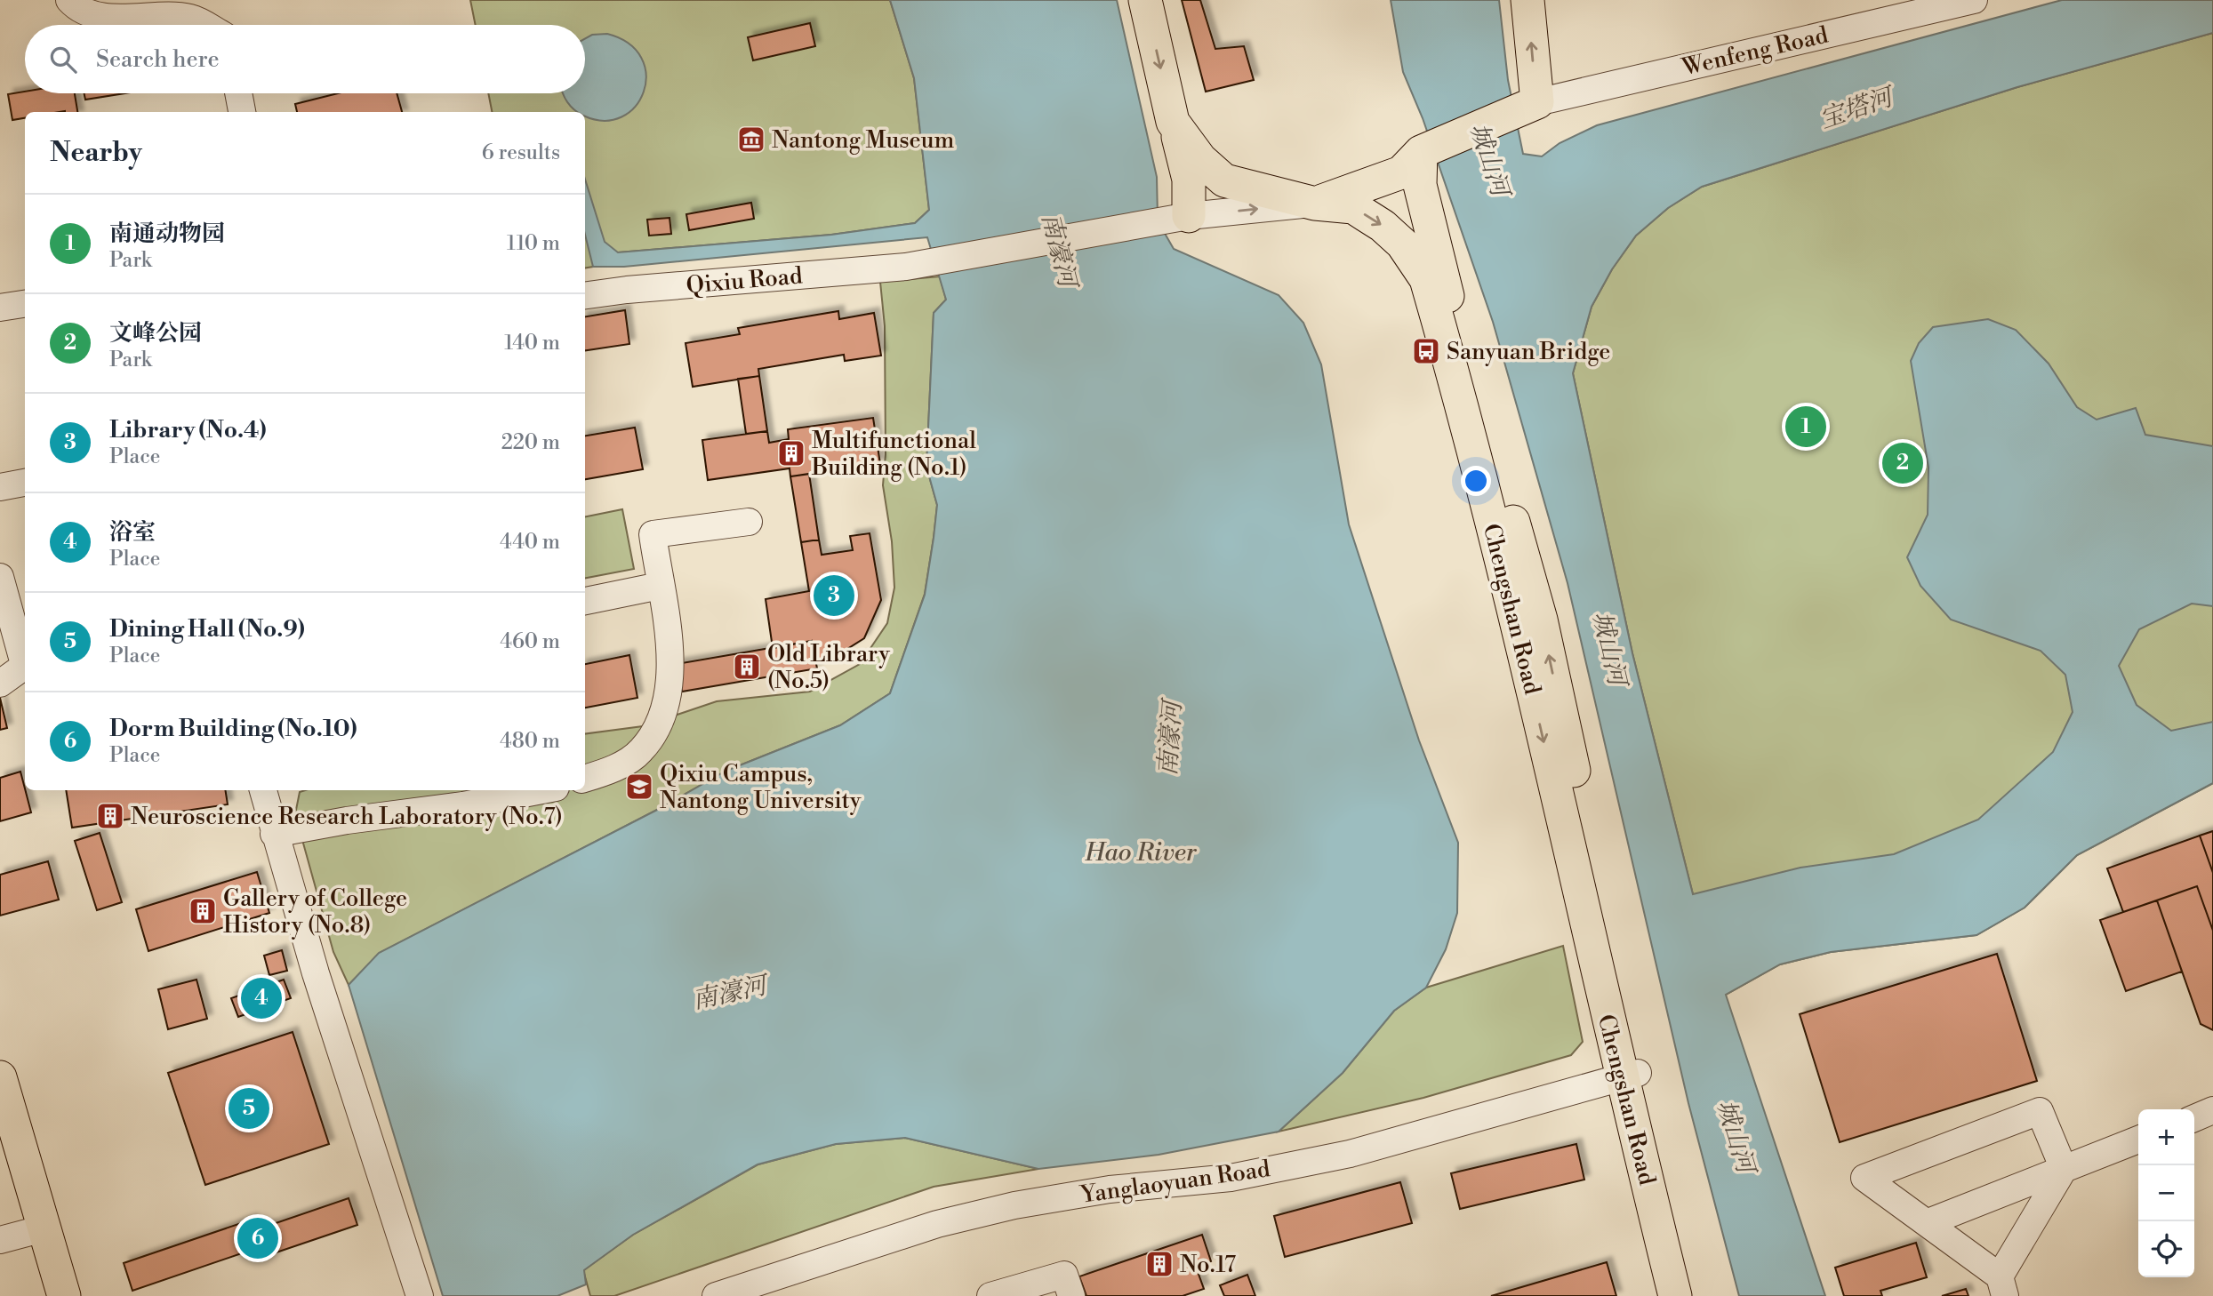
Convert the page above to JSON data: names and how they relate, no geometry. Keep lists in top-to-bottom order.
{
  "streets": {
    "main road": ["Chengshan Road"],
    "street": ["Wenfeng Road", "Qixiu Road", "Yanglaoyuan Road"]
  },
  "crossings": [
    ["Chengshan Road", "Yanglaoyuan Road"]
  ],
  "water": [
    "宝塔河",
    "城山河",
    "南濠河",
    "Hao River"
  ],
  "places": {
    "museum": ["Nantong Museum"],
    "bus stop": ["Sanyuan Bridge"],
    "building": [
      "Multifunctional Building (No.1)",
      "Old Library (No.5)",
      "Neuroscience Research Laboratory (No.7)",
      "Gallery of College History (No.8)",
      "No.17"
    ],
    "school or university": ["Qixiu Campus, Nantong University"]
  },
  "page": {
    "search": "Search here",
    "heading": ["Nearby", "6 results"],
    "list": [
      {
        "mark": "1",
        "name": "南通动物园",
        "note": "Park",
        "value": "110 m"
      },
      {
        "mark": "2",
        "name": "文峰公园",
        "note": "Park",
        "value": "140 m"
      },
      {
        "mark": "3",
        "name": "Library (No.4)",
        "note": "Place",
        "value": "220 m"
      },
      {
        "mark": "4",
        "name": "浴室",
        "note": "Place",
        "value": "440 m"
      },
      {
        "mark": "5",
        "name": "Dining Hall (No.9)",
        "note": "Place",
        "value": "460 m"
      },
      {
        "mark": "6",
        "name": "Dorm Building (No.10)",
        "note": "Place",
        "value": "480 m"
      }
    ],
    "pins": [
      "1",
      "2",
      "3",
      "4",
      "5",
      "6"
    ],
    "map_buttons": ["+", "−"]
  }
}
